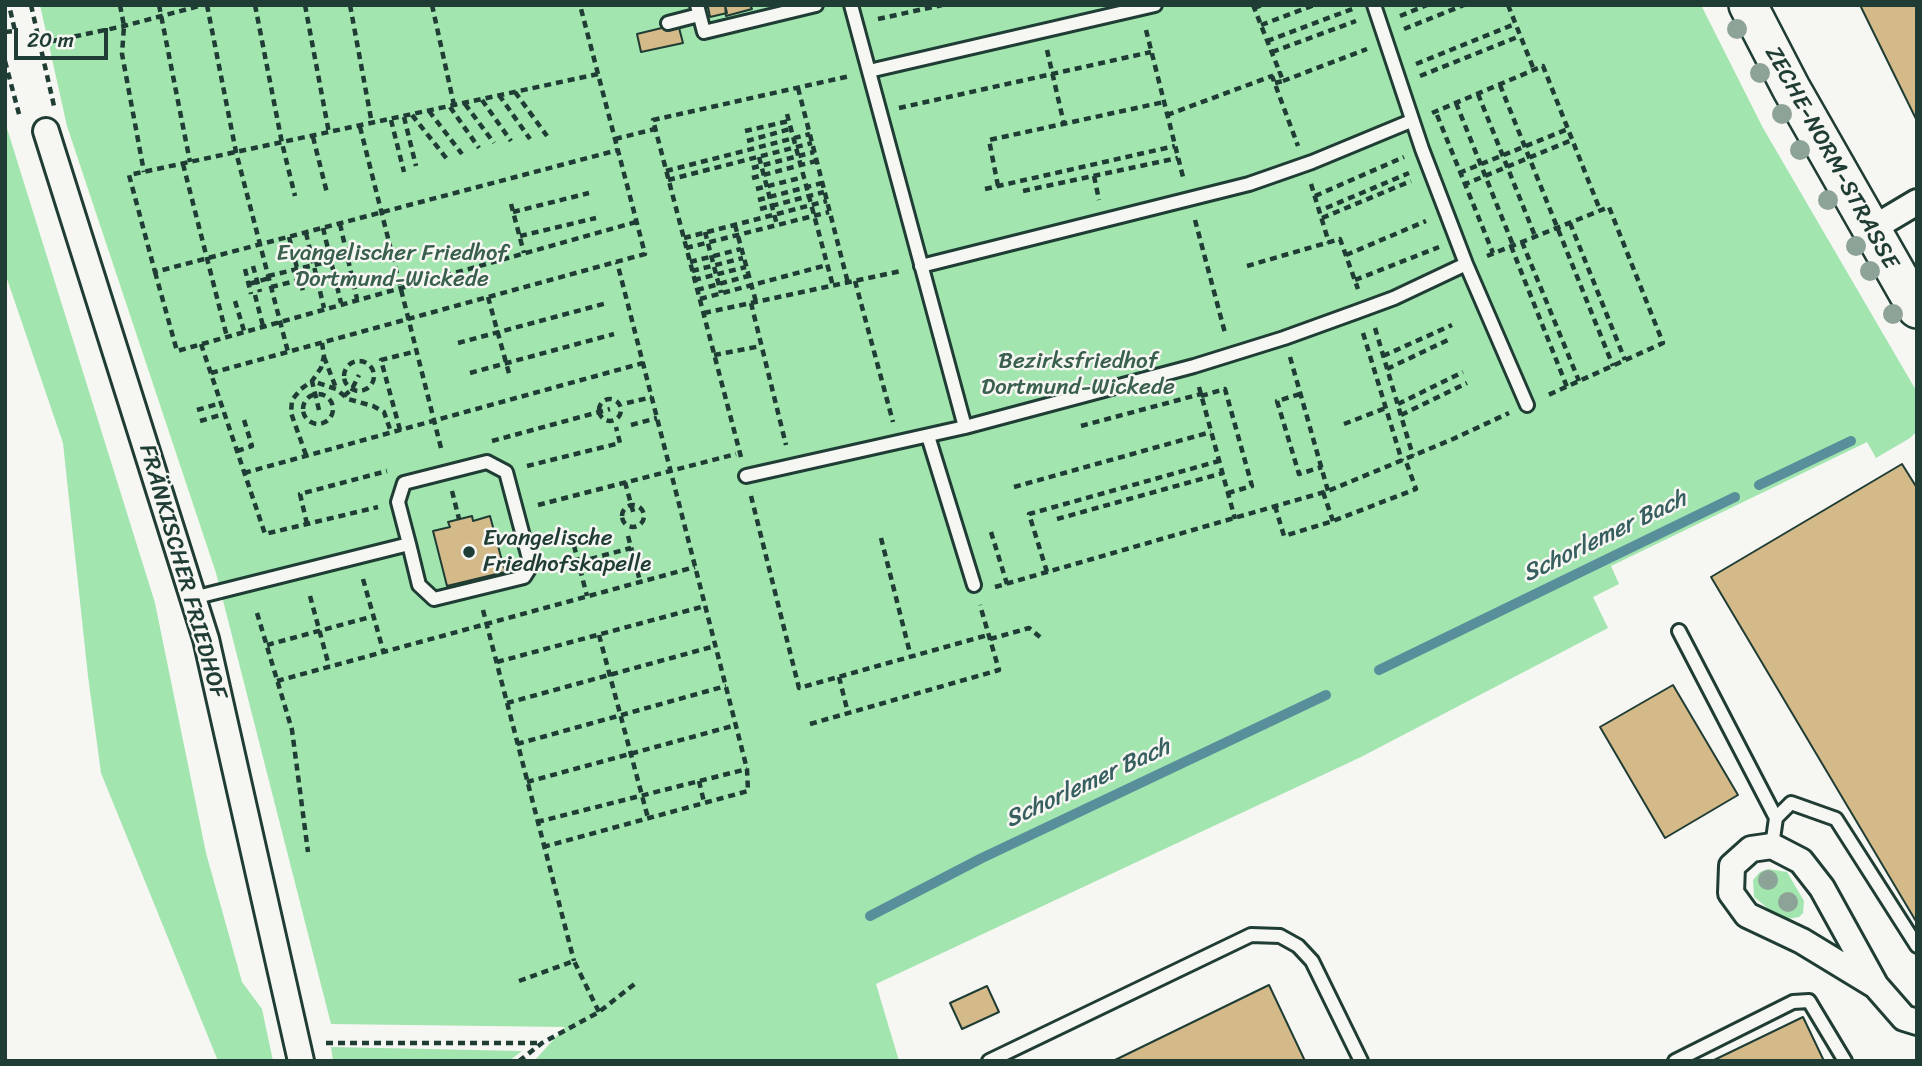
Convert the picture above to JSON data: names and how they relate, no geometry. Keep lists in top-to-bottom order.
{
  "streets": {
    "main road": ["ZECHE-NORM-STRASSE"],
    "street": ["FRÄNKISCHER FRIEDHOF"]
  },
  "water": ["Schorlemer Bach"],
  "parks": ["Evangelischer Friedhof Dortmund-Wickede", "Bezirksfriedhof Dortmund-Wickede"],
  "places": ["Evangelische Friedhofskapelle"],
  "scale_bar": "20 m"
}
